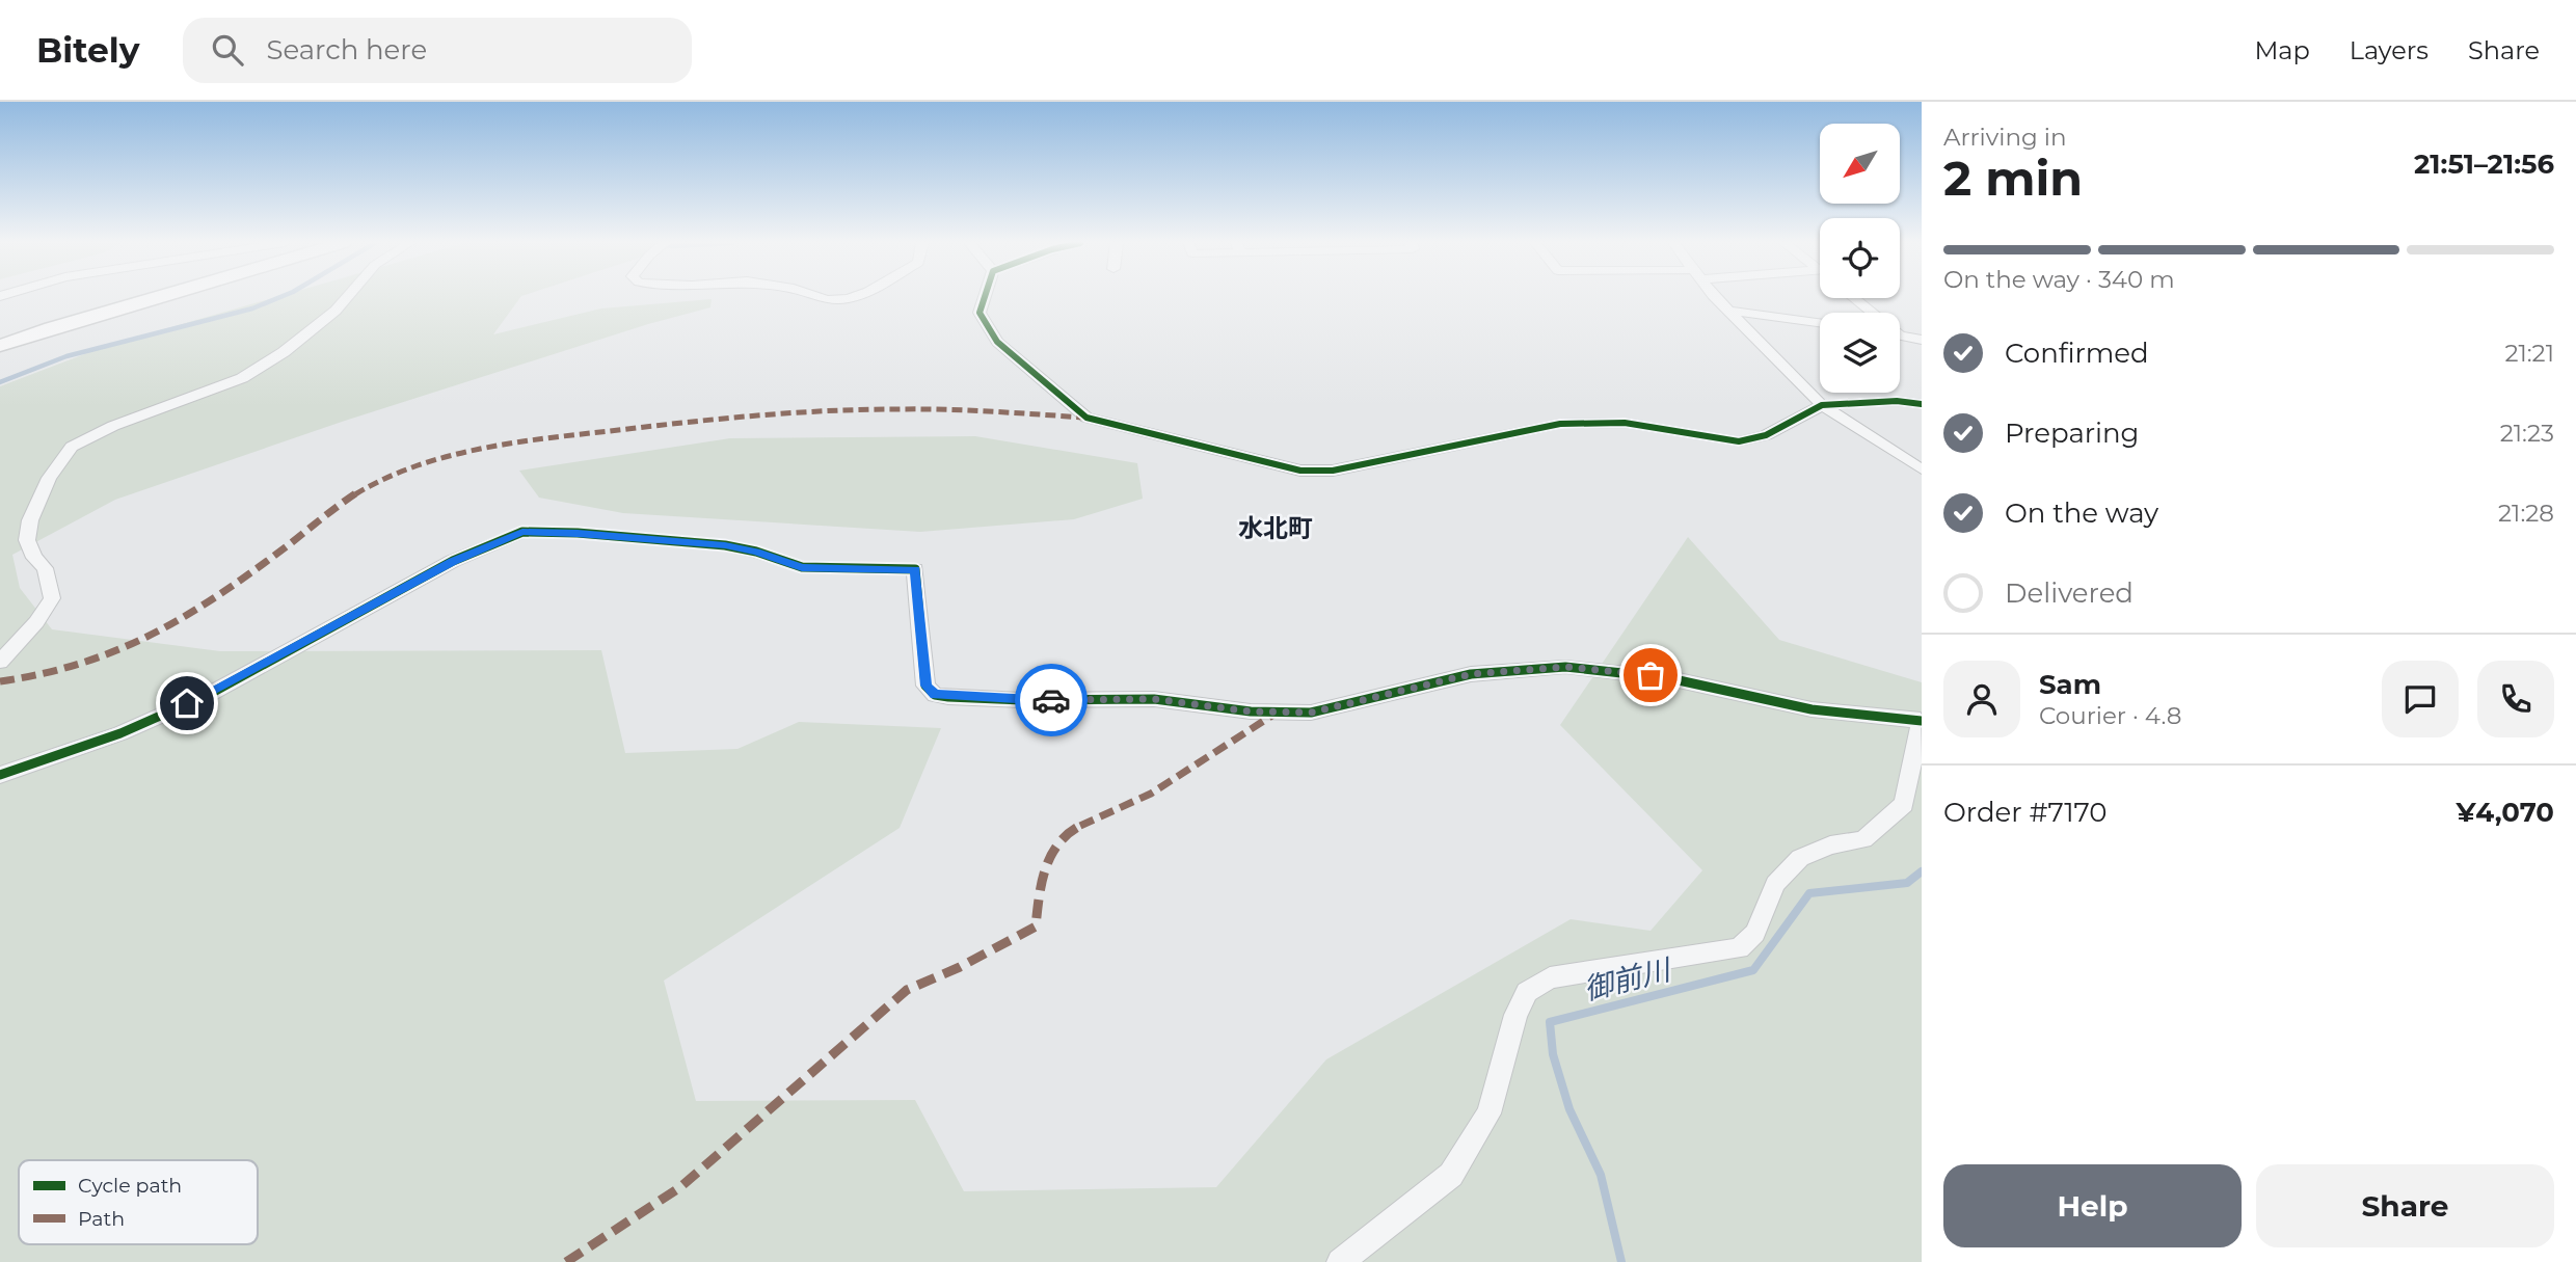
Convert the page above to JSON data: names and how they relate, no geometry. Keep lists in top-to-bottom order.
{
  "districts": ["水北町"],
  "water": ["御前川"],
  "legend": ["Cycle path", "Path"],
  "north": "bottom left",
  "page": {
    "header": "Bitely",
    "search": "Search here",
    "nav": ["Map", "Layers", "Share"],
    "heading": ["2 min", "Arriving in", "21:51–21:56"],
    "panel": [
      "Sam",
      "Courier · 4.8",
      "Order #7170",
      "¥4,070"
    ],
    "bar": "On the way · 340 m",
    "list": [
      ["Confirmed", "21:21"],
      ["Preparing", "21:23"],
      ["On the way", "21:28"],
      "Delivered"
    ],
    "buttons": ["Help", "Share"]
  }
}
